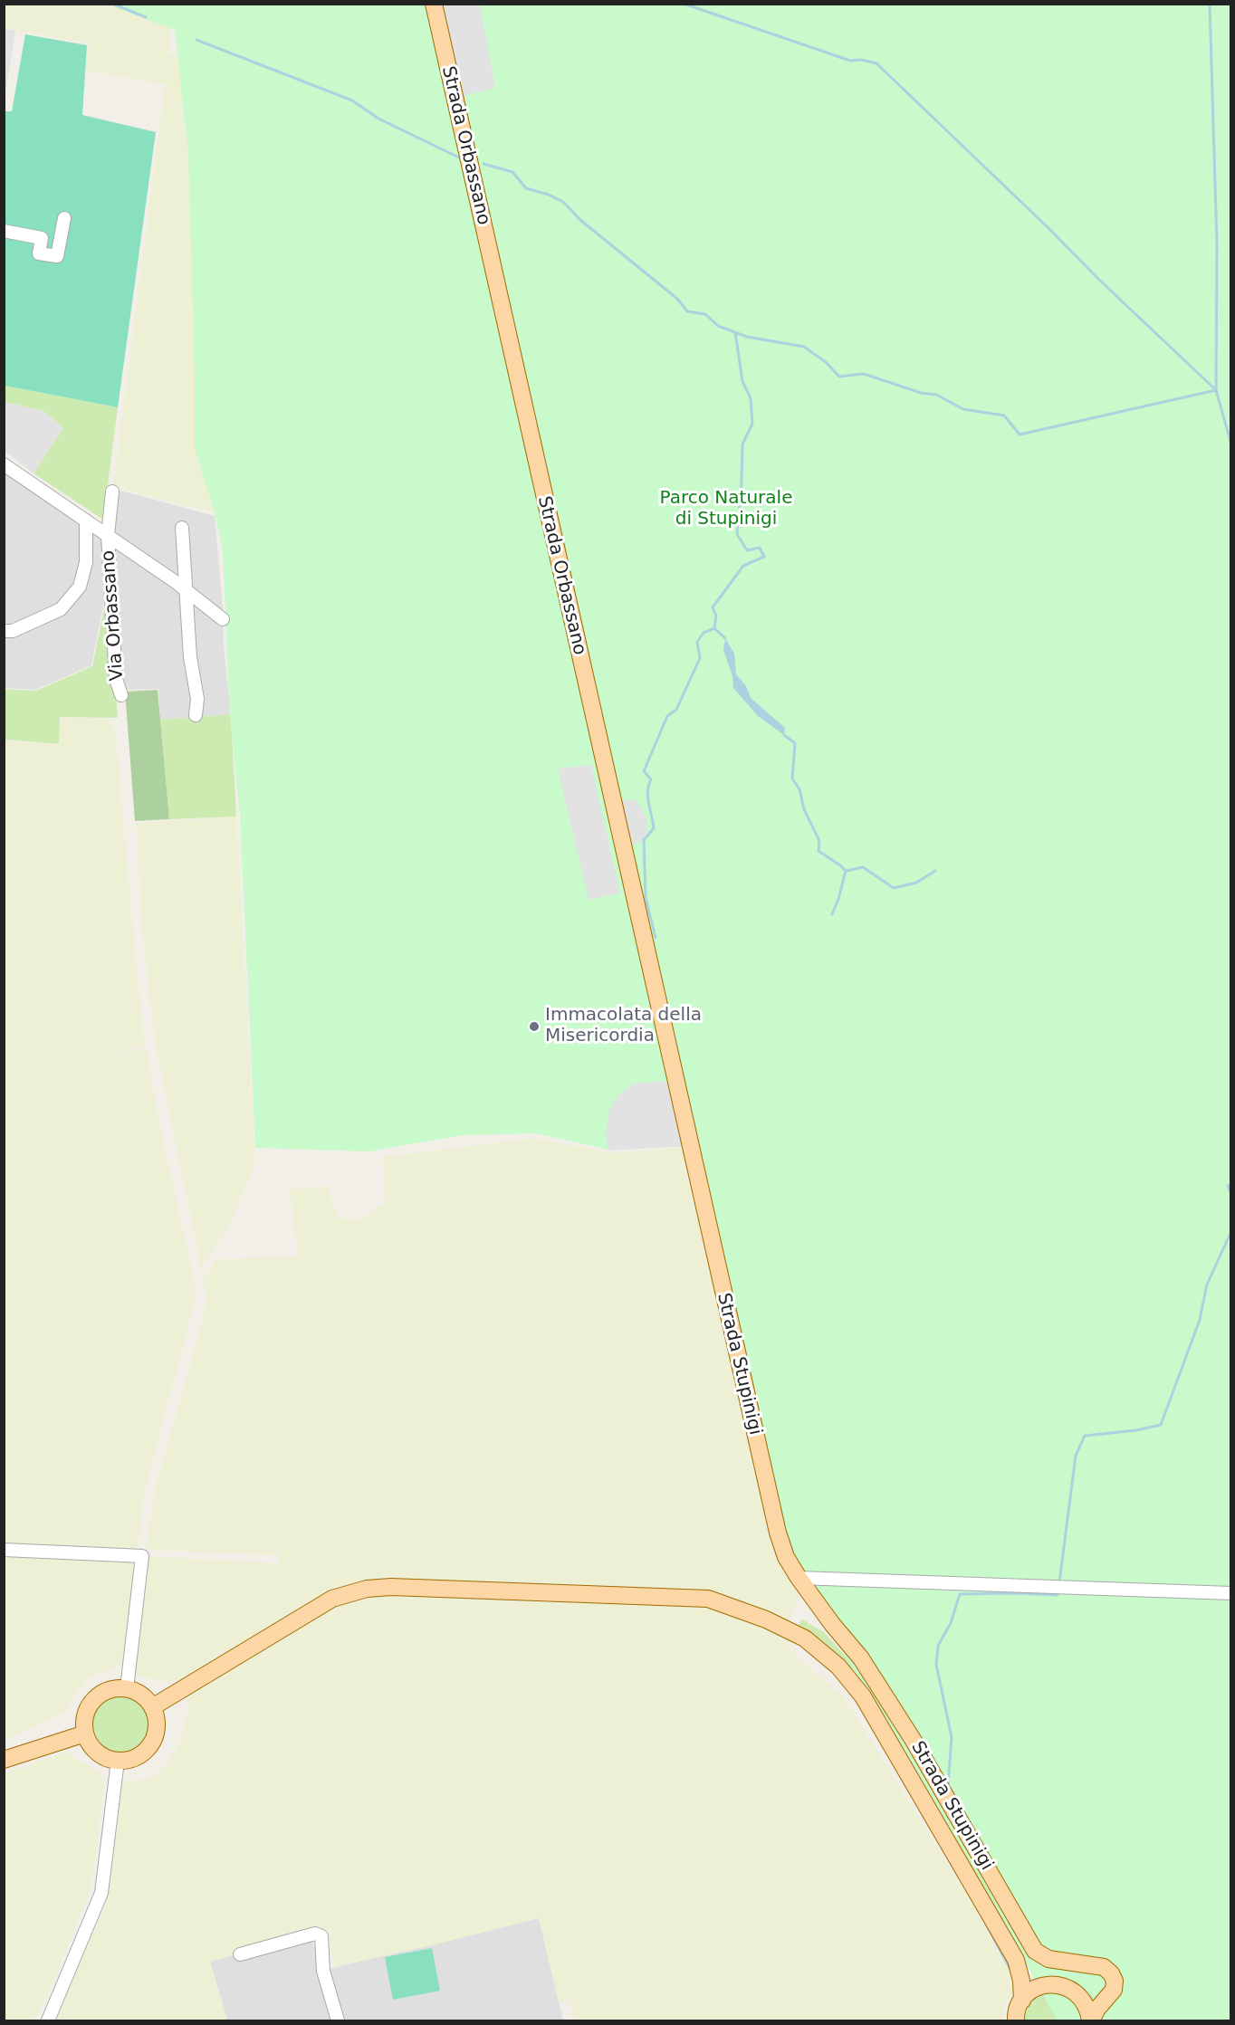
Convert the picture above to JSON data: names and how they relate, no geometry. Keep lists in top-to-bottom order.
{
  "streets": {
    "main road": ["Strada Orbassano", "Strada Stupinigi"],
    "street": ["Via Orbassano"]
  },
  "crossings": [
    ["Strada Orbassano", "Strada Stupinigi"]
  ],
  "parks": ["Parco Naturale di Stupinigi"],
  "places": ["Immacolata della Misericordia"]
}
